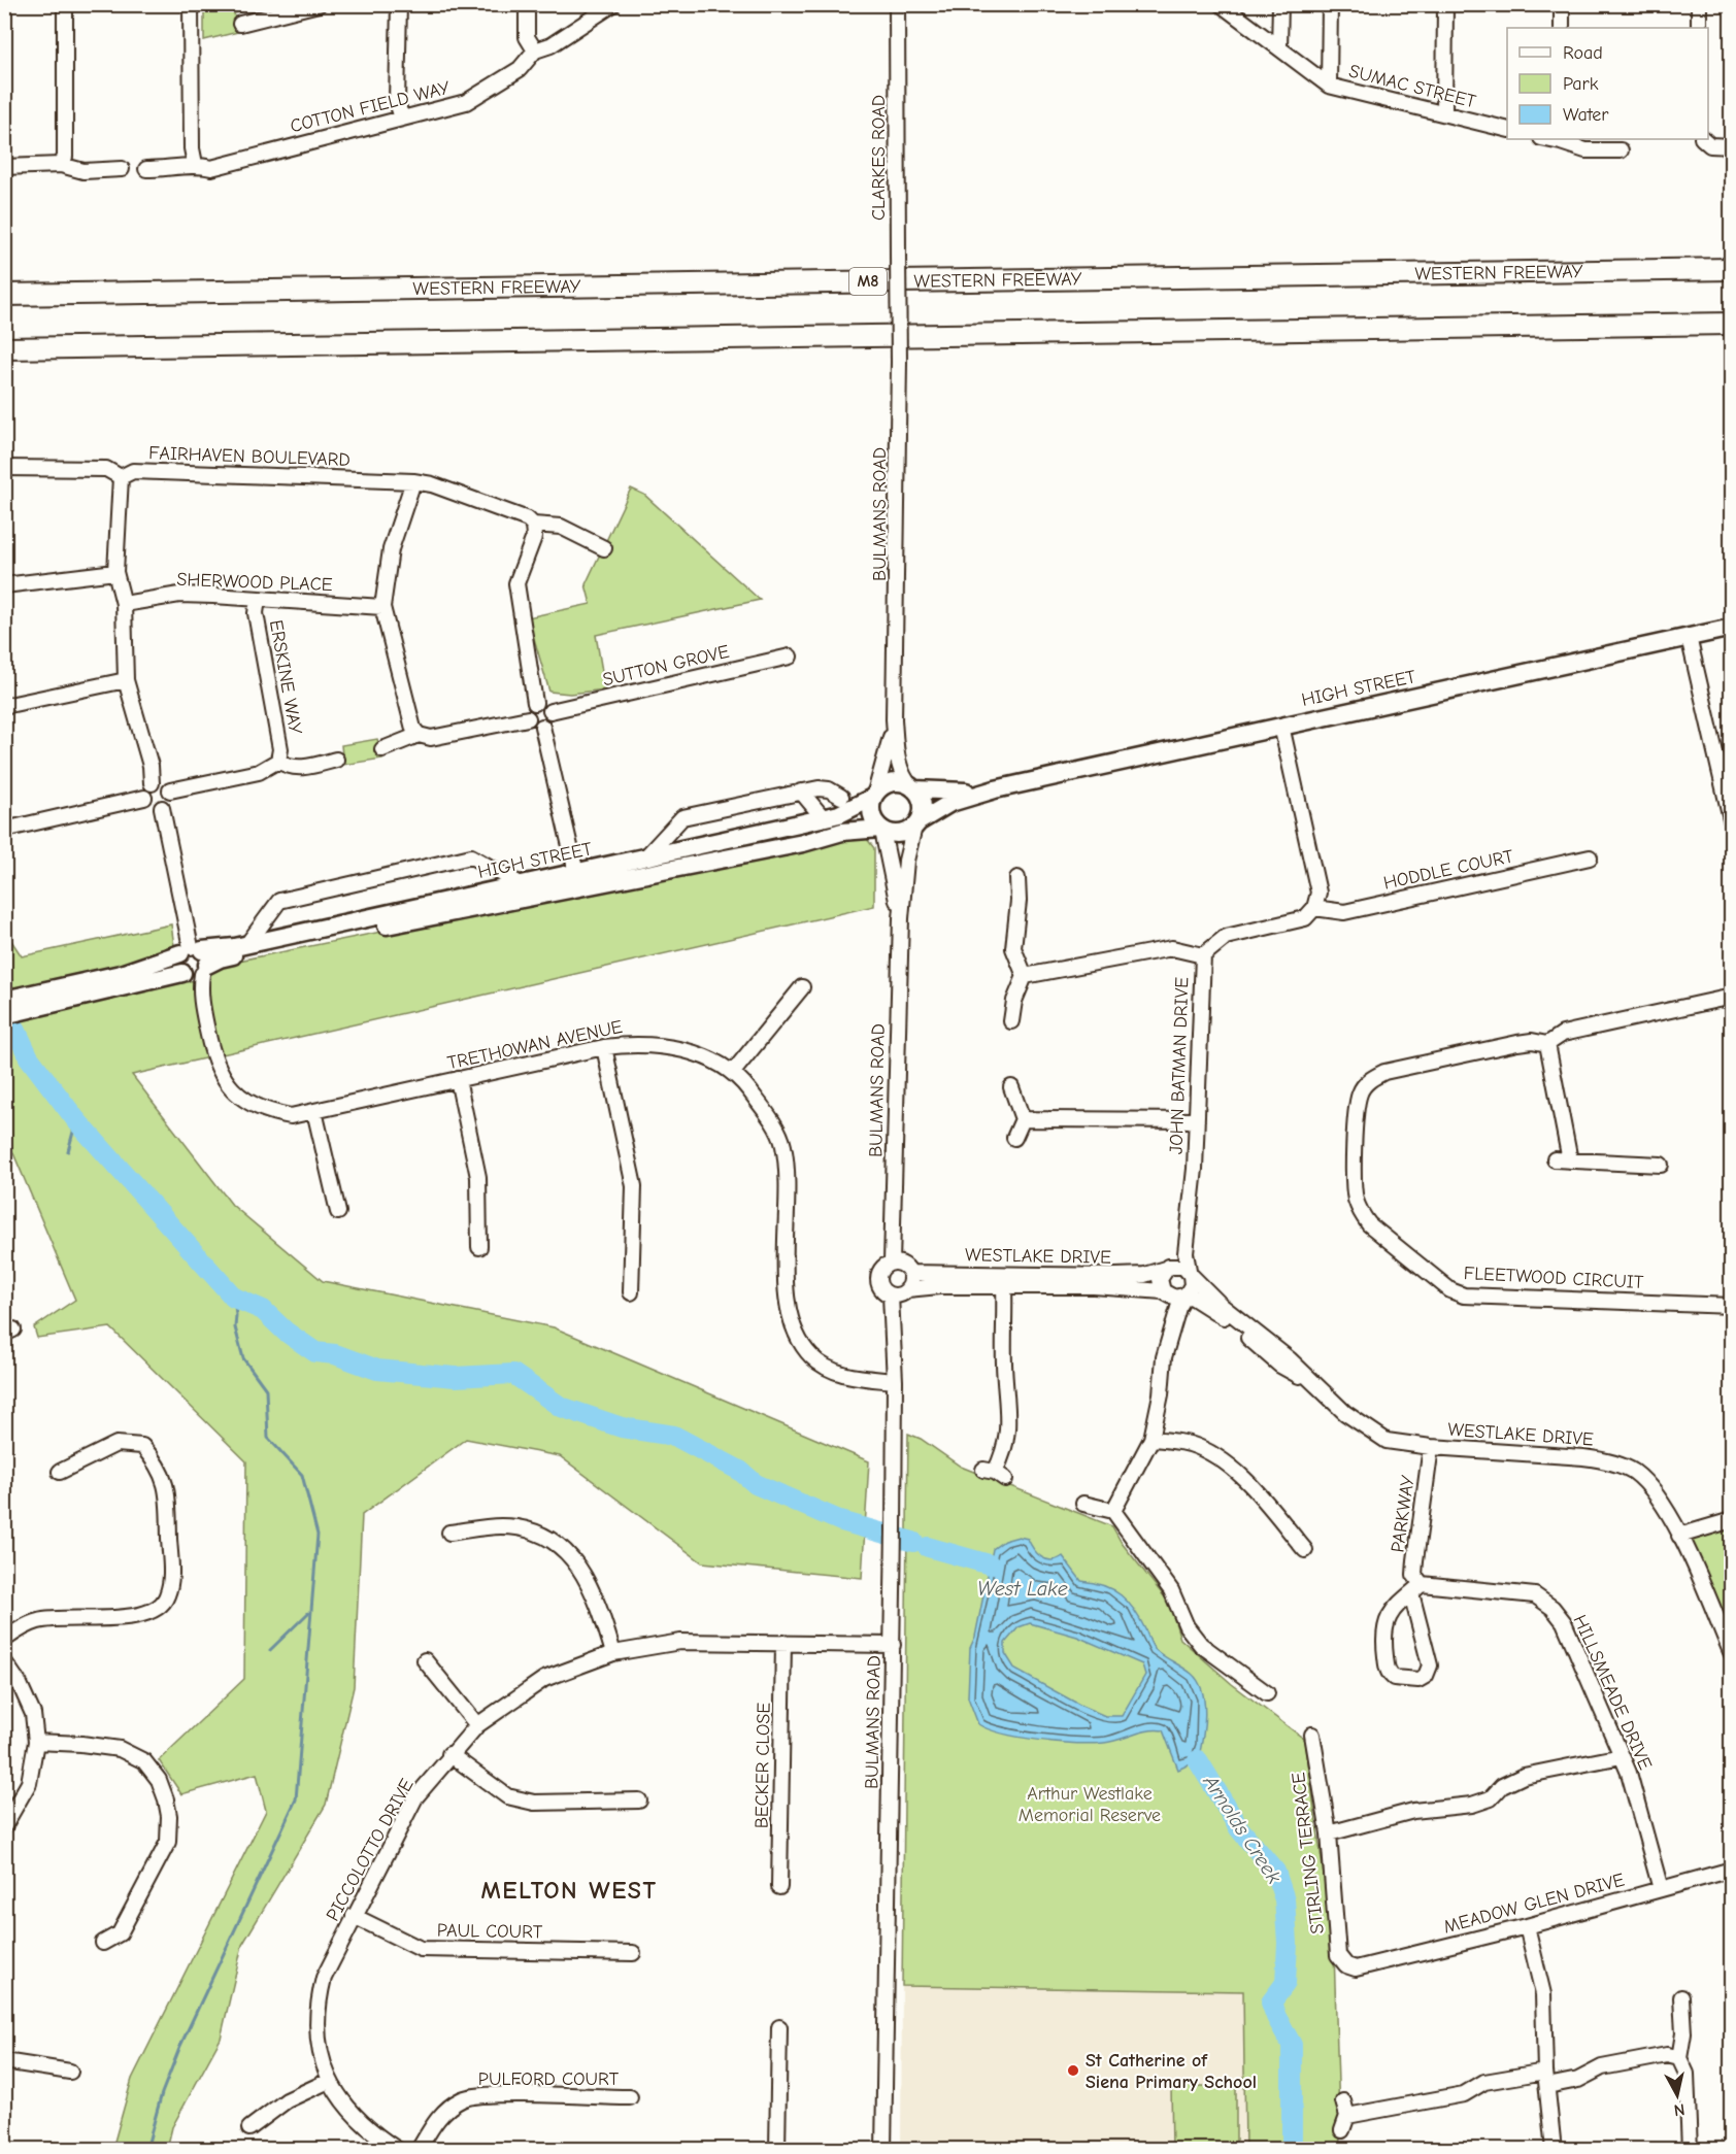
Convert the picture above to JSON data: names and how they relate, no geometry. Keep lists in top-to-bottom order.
{
  "streets": {
    "highway": ["WESTERN FREEWAY", "M8"],
    "main road": ["HIGH STREET"],
    "street": [
      "SUMAC STREET",
      "COTTON FIELD WAY",
      "CLARKES ROAD",
      "FAIRHAVEN BOULEVARD",
      "BULMANS ROAD",
      "SHERWOOD PLACE",
      "SUTTON GROVE",
      "ERSKINE WAY",
      "HODDLE COURT",
      "TRETHOWAN AVENUE",
      "JOHN BATMAN DRIVE",
      "WESTLAKE DRIVE",
      "FLEETWOOD CIRCUIT",
      "PARKWAY",
      "HILLSMEADE DRIVE",
      "BECKER CLOSE",
      "PICCOLOTTO DRIVE",
      "STIRLING TERRACE",
      "MEADOW GLEN DRIVE",
      "PAUL COURT",
      "PULFORD COURT"
    ]
  },
  "crossings": [
    ["CLARKES ROAD", "BULMANS ROAD"],
    ["BULMANS ROAD", "HIGH STREET"],
    ["BULMANS ROAD", "TRETHOWAN AVENUE"],
    ["BULMANS ROAD", "WESTLAKE DRIVE"],
    ["BULMANS ROAD", "PICCOLOTTO DRIVE"],
    ["SHERWOOD PLACE", "ERSKINE WAY"],
    ["HIGH STREET", "TRETHOWAN AVENUE"],
    ["HODDLE COURT", "JOHN BATMAN DRIVE"],
    ["JOHN BATMAN DRIVE", "WESTLAKE DRIVE"],
    ["WESTLAKE DRIVE", "PARKWAY"],
    ["PARKWAY", "HILLSMEADE DRIVE"],
    ["HILLSMEADE DRIVE", "MEADOW GLEN DRIVE"],
    ["BECKER CLOSE", "PICCOLOTTO DRIVE"],
    ["PICCOLOTTO DRIVE", "PAUL COURT"],
    ["STIRLING TERRACE", "MEADOW GLEN DRIVE"]
  ],
  "districts": ["MELTON WEST"],
  "water": ["West Lake", "Arnolds Creek"],
  "parks": ["Arthur Westlake Memorial Reserve"],
  "places": ["St Catherine of Siena Primary School"],
  "legend": ["Road", "Park", "Water"],
  "north": "bottom"
}
